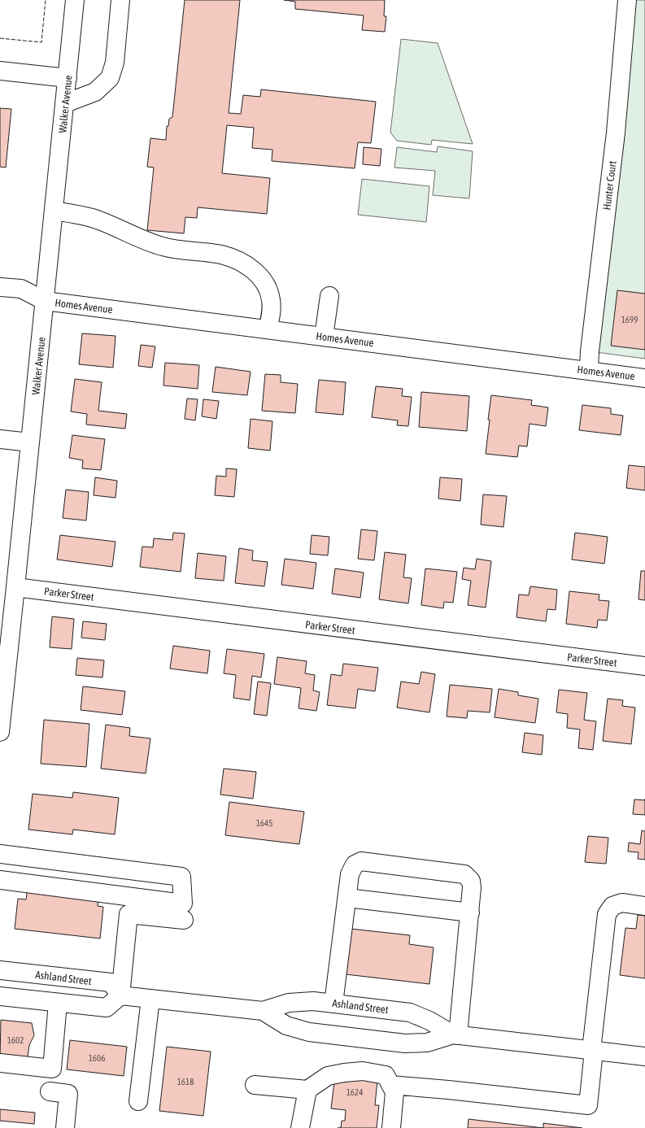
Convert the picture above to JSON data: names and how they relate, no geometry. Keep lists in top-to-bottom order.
{
  "streets": {
    "street": [
      "Walker Avenue",
      "Hunter Court",
      "Homes Avenue",
      "Parker Street",
      "Ashland Street"
    ]
  },
  "crossings": [
    ["Walker Avenue", "Homes Avenue"],
    ["Walker Avenue", "Parker Street"],
    ["Hunter Court", "Homes Avenue"]
  ],
  "house_numbers": [
    "1699",
    "1645",
    "1602",
    "1606",
    "1618",
    "1624"
  ]
}
